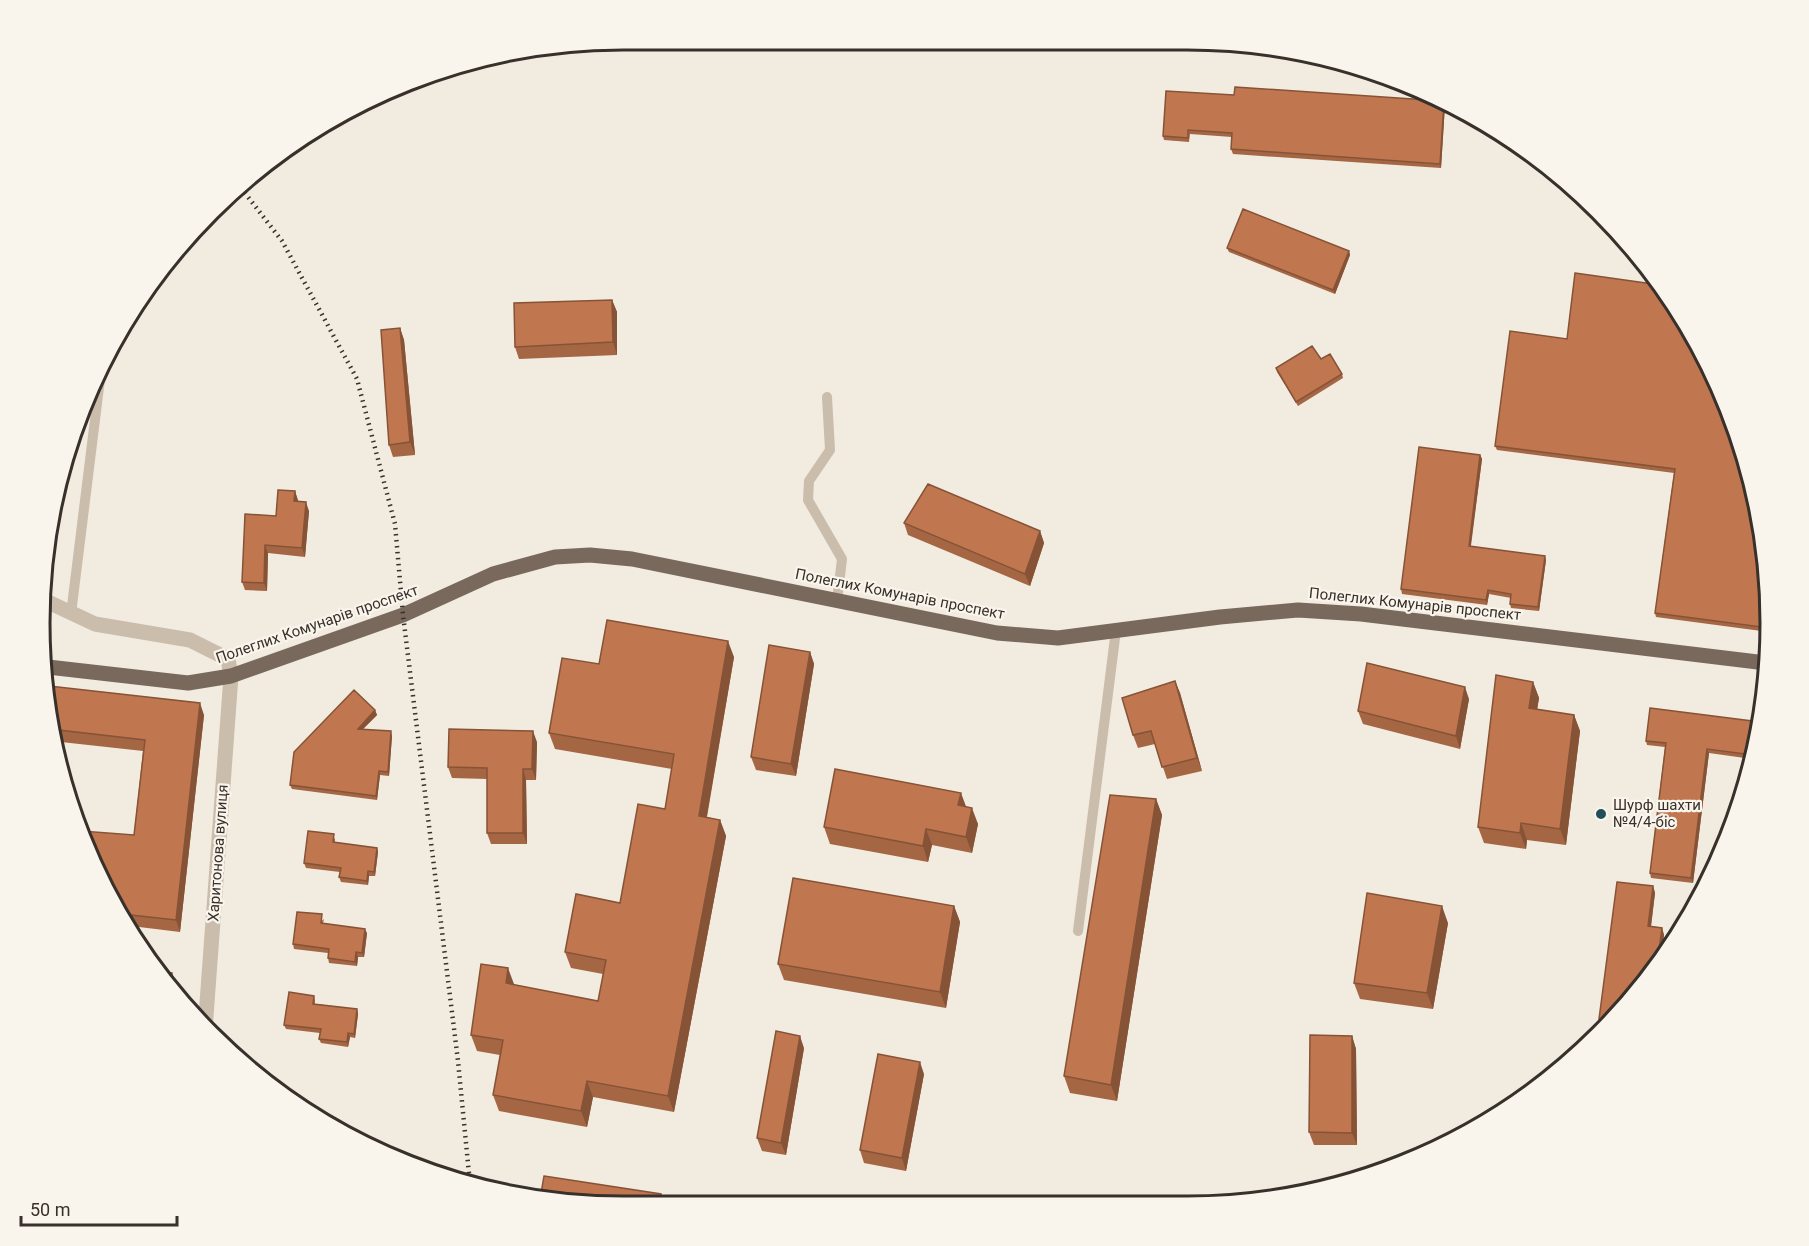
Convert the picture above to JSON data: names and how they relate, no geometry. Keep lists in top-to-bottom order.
{
  "streets": {
    "main road": ["Полеглих Комунарів проспект"],
    "street": ["Харитонова вулиця"]
  },
  "crossings": [
    ["Полеглих Комунарів проспект", "Харитонова вулиця"]
  ],
  "places": ["Шурф шахти №4/4-біс"],
  "scale_bar": "50 m"
}
